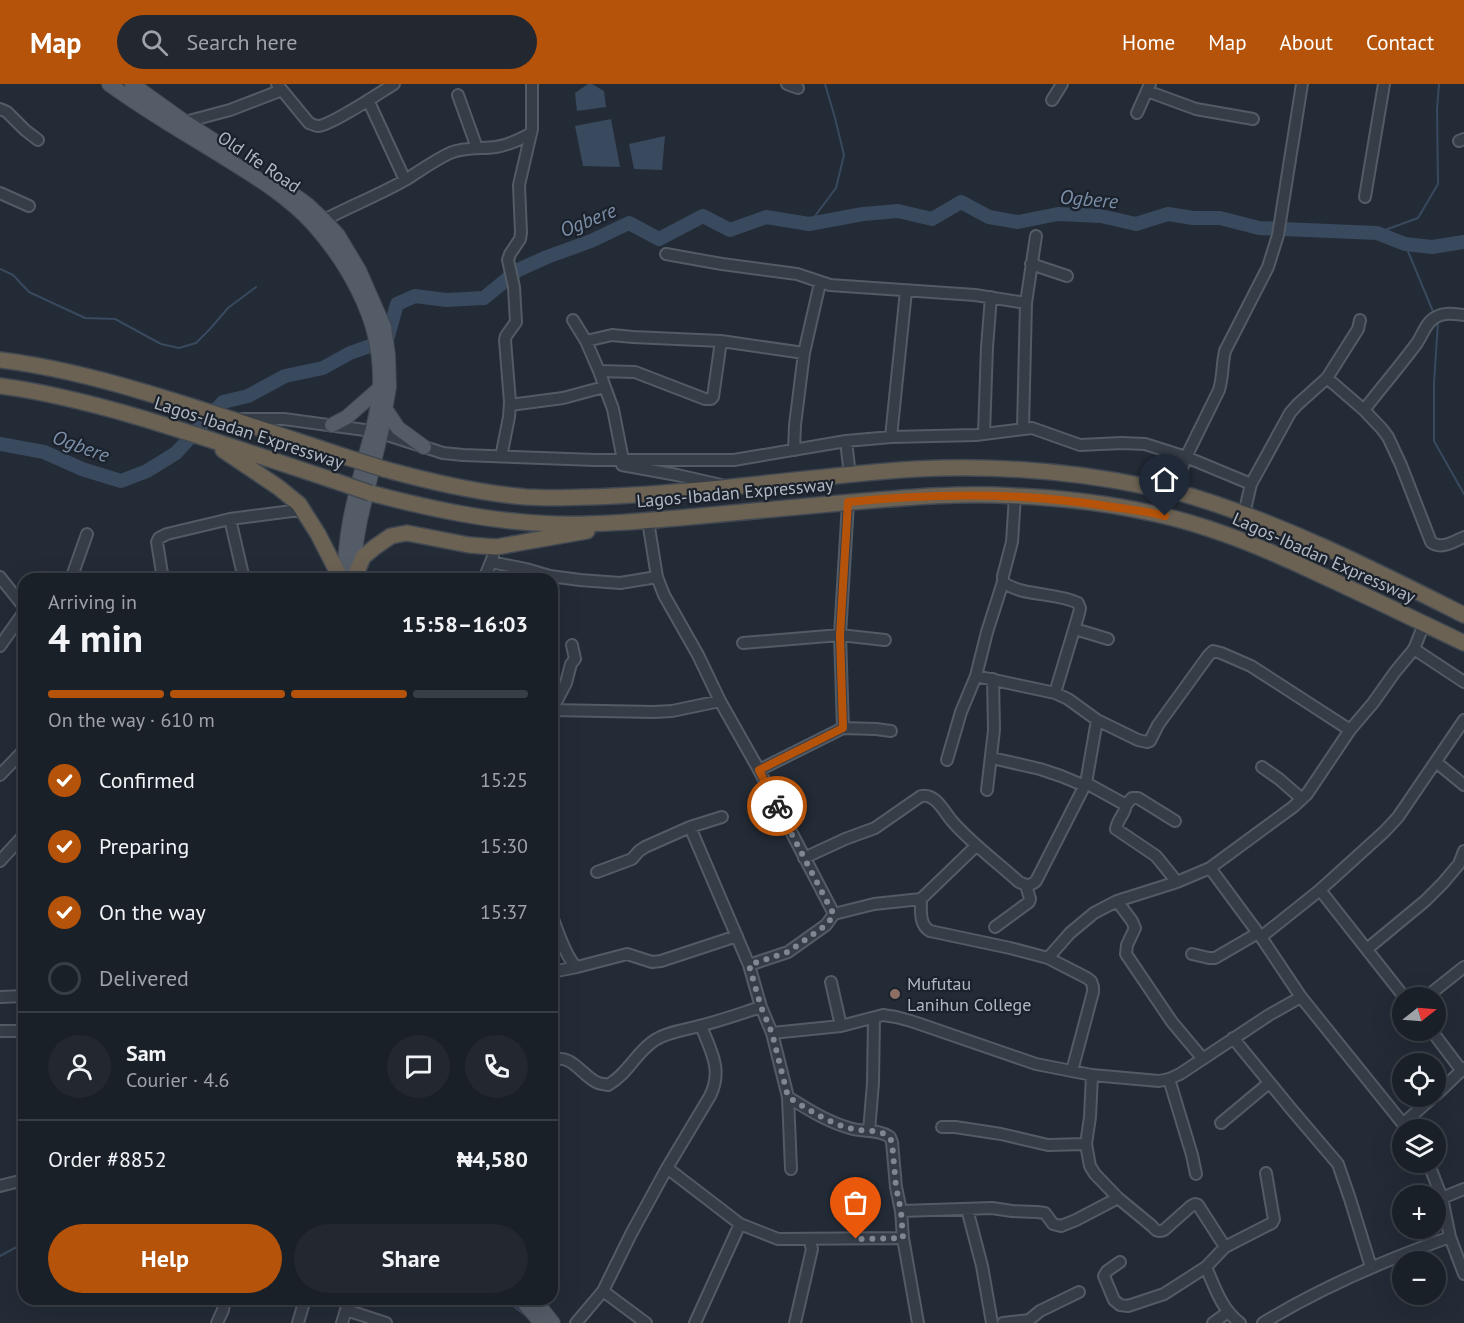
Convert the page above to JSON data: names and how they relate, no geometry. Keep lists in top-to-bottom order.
{
  "streets": {
    "highway": ["Lagos-Ibadan Expressway"],
    "main road": ["Old Ife Road"]
  },
  "water": ["Ogbere"],
  "places": ["Mufutau Lanihun College"],
  "north": "right",
  "page": {
    "header": "Map",
    "search": "Search here",
    "nav": [
      "Home",
      "Map",
      "About",
      "Contact"
    ],
    "heading": ["4 min", "Arriving in", "15:58–16:03"],
    "panel": [
      "Sam",
      "Courier · 4.6",
      "Order #8852",
      "₦4,580"
    ],
    "bar": "On the way · 610 m",
    "list": [
      ["Confirmed", "15:25"],
      ["Preparing", "15:30"],
      ["On the way", "15:37"],
      "Delivered"
    ],
    "map_buttons": ["+", "−"],
    "buttons": ["Help", "Share"]
  }
}
